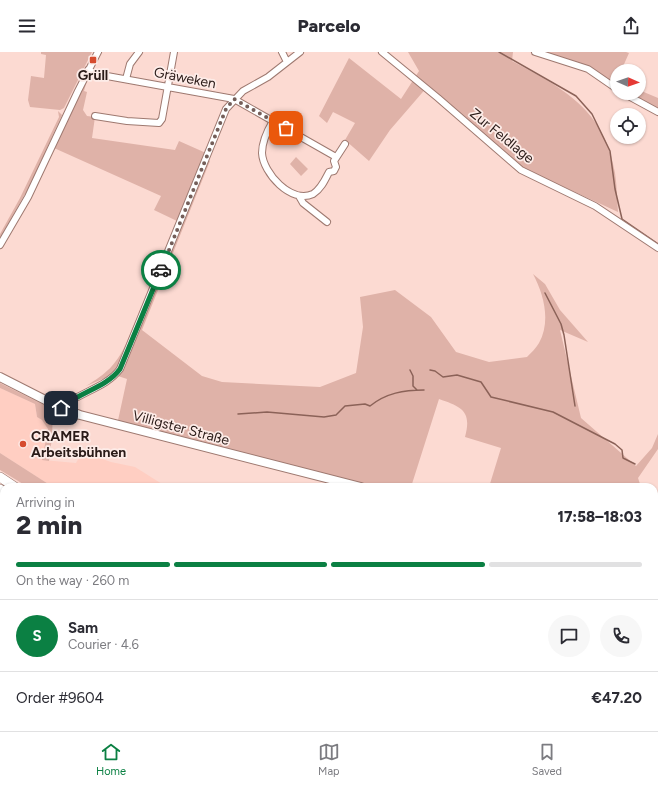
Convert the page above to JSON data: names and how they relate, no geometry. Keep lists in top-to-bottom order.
{
  "streets": {
    "main road": ["Villigster Straße"],
    "street": ["Gräweken", "Zur Feldlage"]
  },
  "places": {
    "transit": ["Grüll"],
    "other": ["CRAMER Arbeitsbühnen"]
  },
  "north": "right",
  "page": {
    "header": "Parcelo",
    "heading": ["2 min", "Arriving in", "17:58–18:03"],
    "panel": [
      "Sam",
      "Courier · 4.6",
      "Order #9604",
      "€47.20"
    ],
    "bar": "On the way · 260 m",
    "round": "S",
    "tabs": ["Home", "Map", "Saved"]
  }
}
